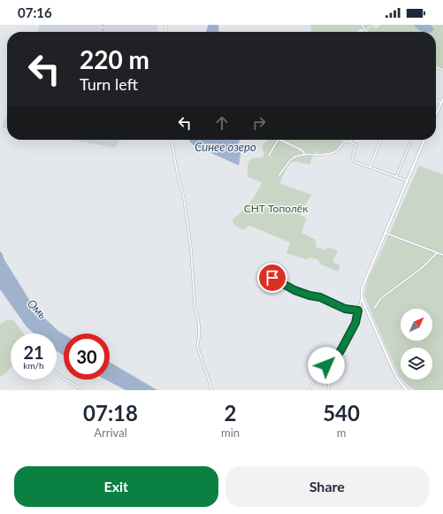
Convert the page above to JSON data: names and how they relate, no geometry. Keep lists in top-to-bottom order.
{
  "water": ["Синее озеро", "Омь"],
  "parks": ["СНТ Тополёк"],
  "north": "top right",
  "page": {
    "status": "07:16",
    "turn": ["220 m", "Turn left"],
    "speed": "21 km/h",
    "limit": "30",
    "eta": [
      "07:18",
      "Arrival",
      "2",
      "min",
      "540",
      "m"
    ],
    "buttons": ["Exit", "Share"]
  }
}
